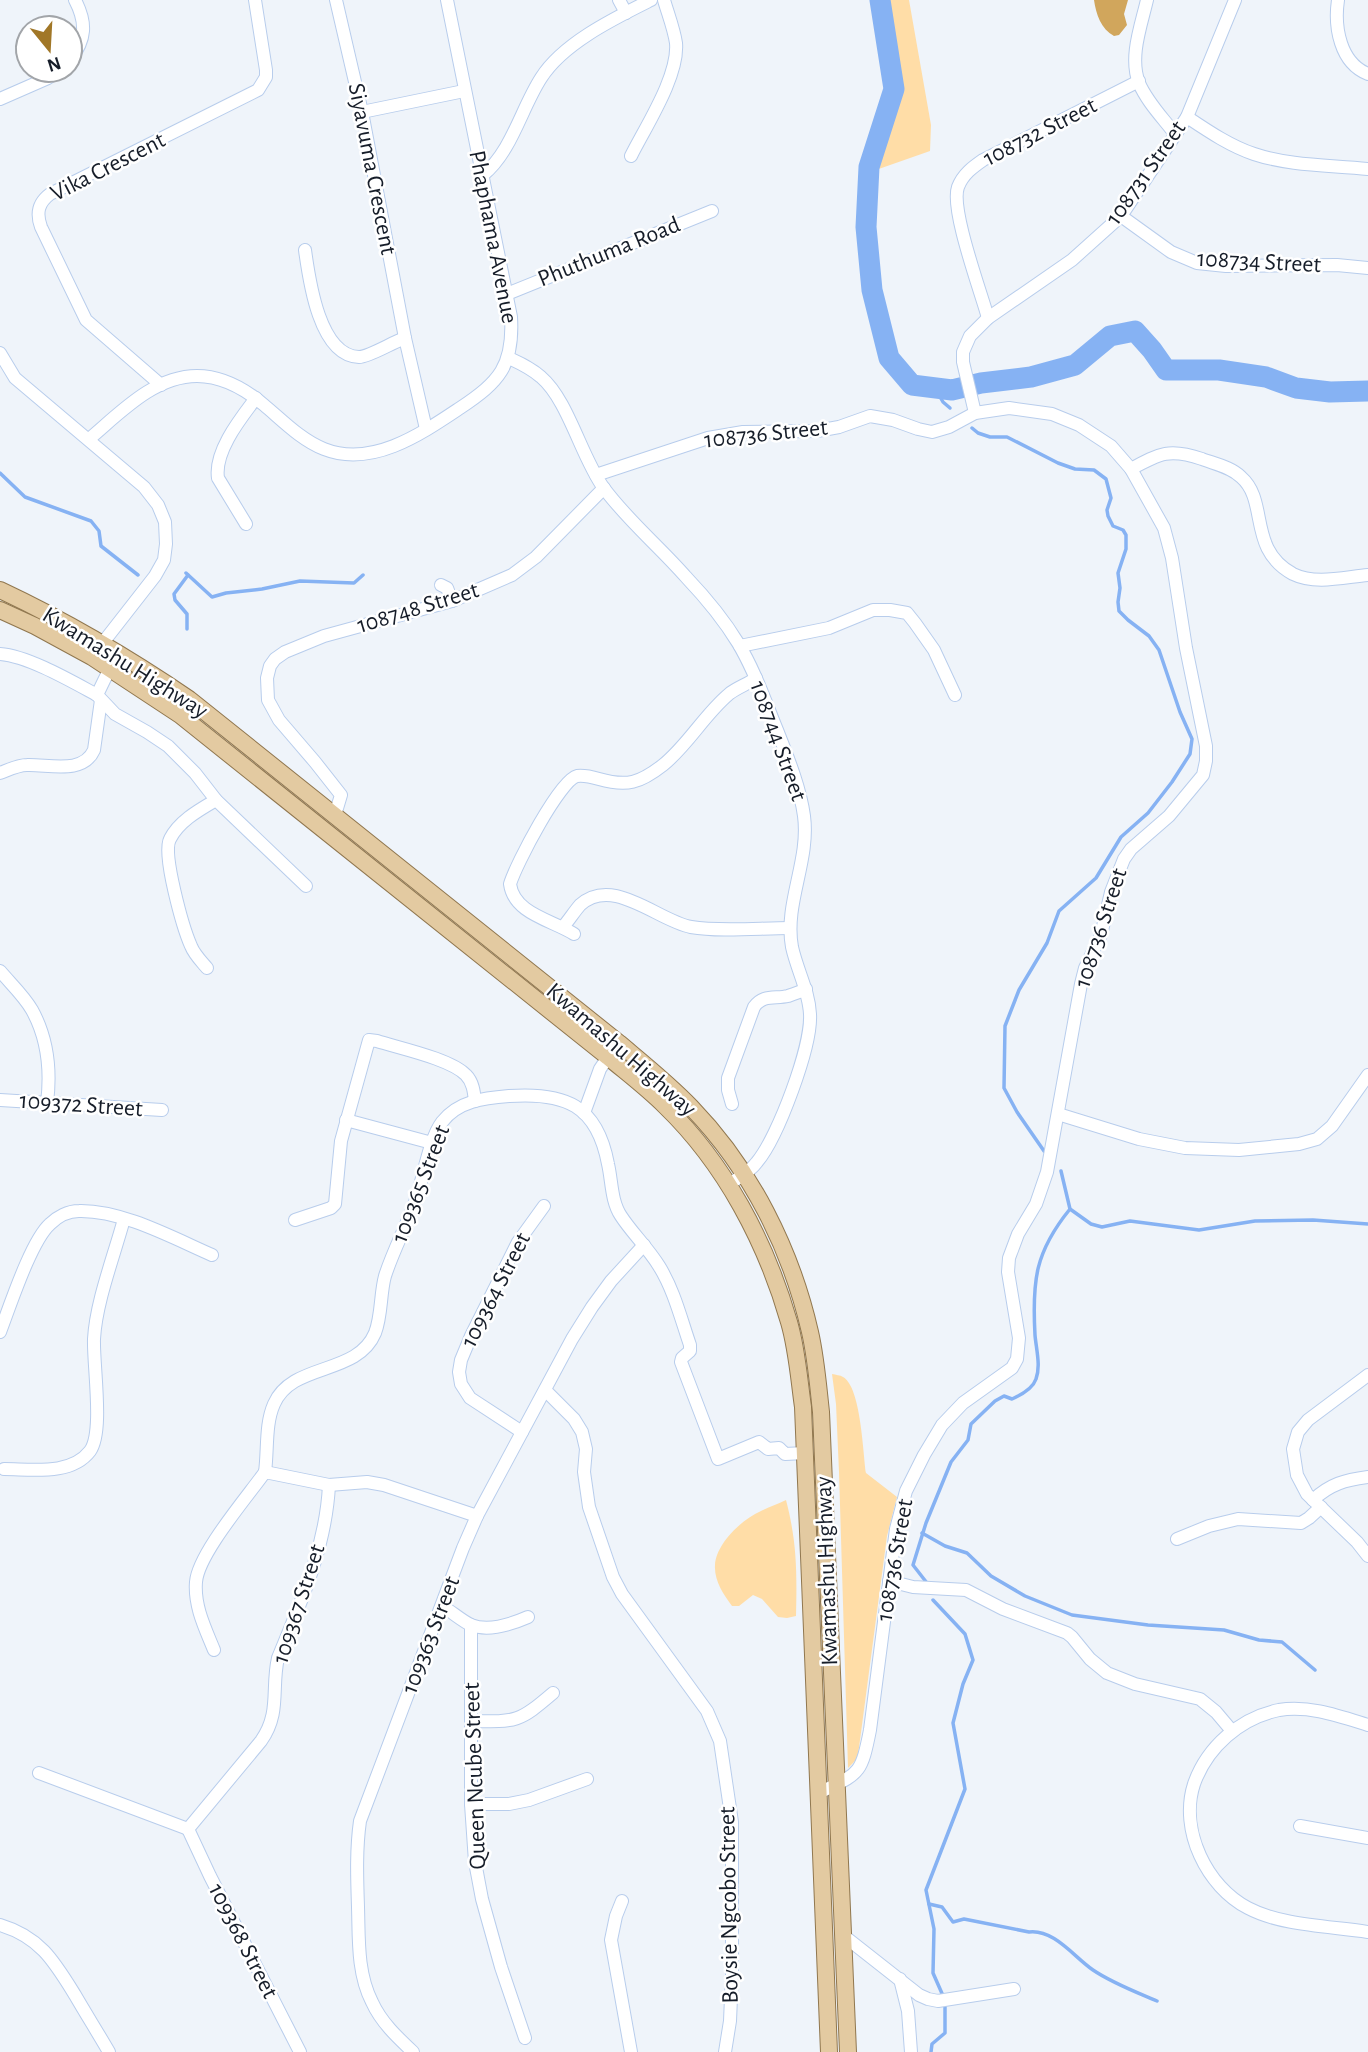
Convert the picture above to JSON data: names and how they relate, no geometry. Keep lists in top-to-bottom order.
{
  "streets": {
    "main road": ["Kwamashu Highway"],
    "street": [
      "108732 Street",
      "Vika Crescent",
      "Siyavuma Crescent",
      "108731 Street",
      "Phaphama Avenue",
      "Phuthuma Road",
      "108734 Street",
      "108736 Street",
      "108748 Street",
      "108744 Street",
      "109372 Street",
      "109365 Street",
      "109364 Street",
      "109367 Street",
      "109363 Street",
      "Queen Ncube Street",
      "Boysie Ngcobo Street",
      "109368 Street"
    ]
  },
  "crossings": [
    ["108732 Street", "108731 Street"],
    ["Vika Crescent", "Phaphama Avenue"],
    ["Siyavuma Crescent", "Phaphama Avenue"],
    ["108731 Street", "108734 Street"],
    ["108731 Street", "108736 Street"],
    ["Phaphama Avenue", "Phuthuma Road"],
    ["Phaphama Avenue", "108744 Street"],
    ["108736 Street", "Kwamashu Highway"],
    ["108736 Street", "108744 Street"],
    ["108748 Street", "Kwamashu Highway"],
    ["108748 Street", "108744 Street"],
    ["Kwamashu Highway", "108744 Street"],
    ["109364 Street", "109363 Street"],
    ["109367 Street", "109368 Street"],
    ["109363 Street", "Boysie Ngcobo Street"]
  ],
  "north": "bottom"
}
